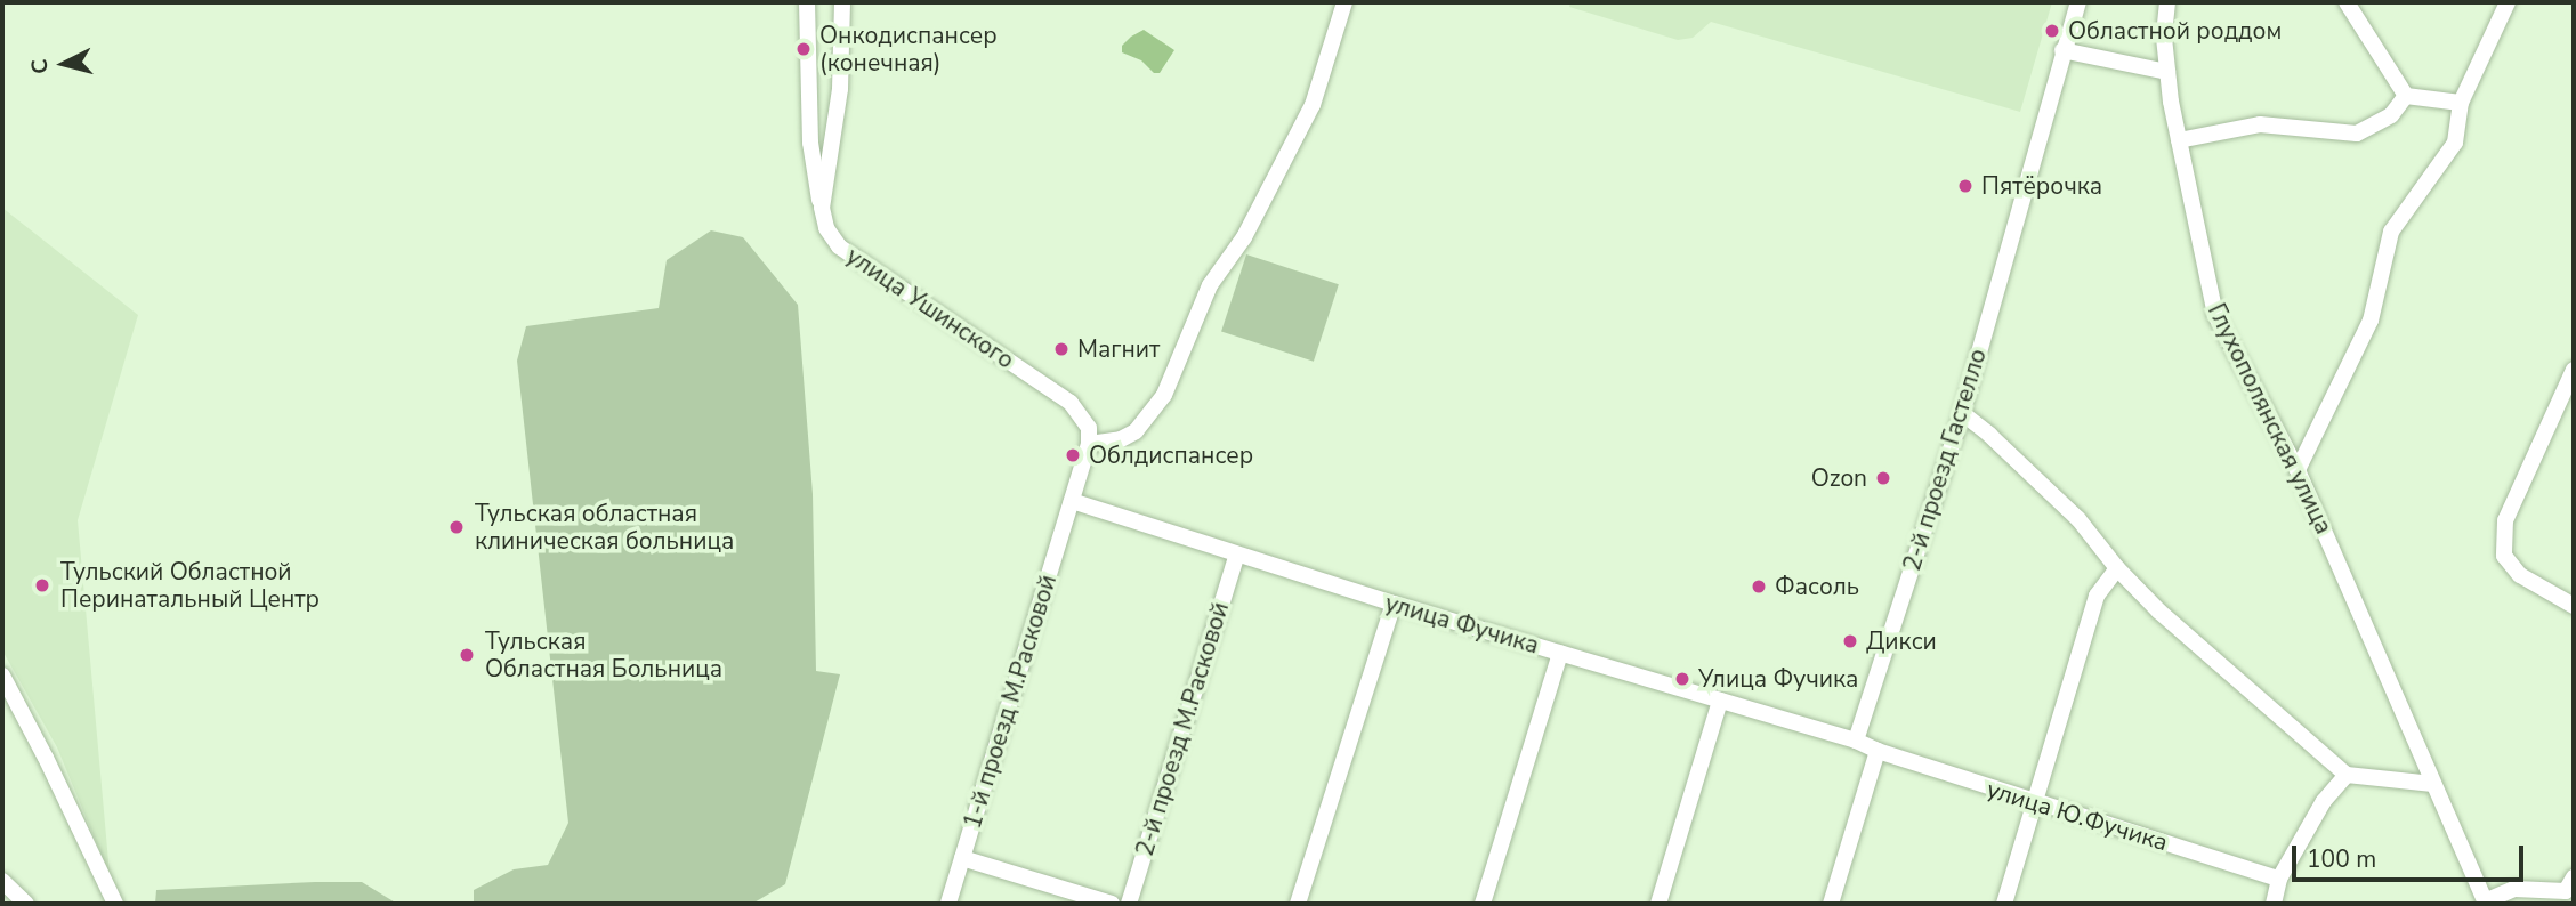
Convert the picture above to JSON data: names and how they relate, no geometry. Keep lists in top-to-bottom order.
{
  "streets": {
    "street": [
      "улица Ушинского",
      "Глухополянская улица",
      "2-й проезд Гастелло",
      "улица Фучика",
      "1-й проезд М.Расковой",
      "2-й проезд М.Расковой",
      "улица Ю.Фучика"
    ]
  },
  "crossings": [
    ["2-й проезд Гастелло", "улица Фучика"],
    ["улица Фучика", "1-й проезд М.Расковой"],
    ["улица Фучика", "2-й проезд М.Расковой"]
  ],
  "places": [
    "Областной роддом",
    "Онкодиспансер (конечная)",
    "Пятёрочка",
    "Магнит",
    "Облдиспансер",
    "Ozon",
    "Тульская областная клиническая больница",
    "Тульский Областной Перинатальный Центр",
    "Фасоль",
    "Дикси",
    "Тульская Областная Больница",
    "Улица Фучика"
  ],
  "scale_bar": "100 m",
  "north": "left"
}
